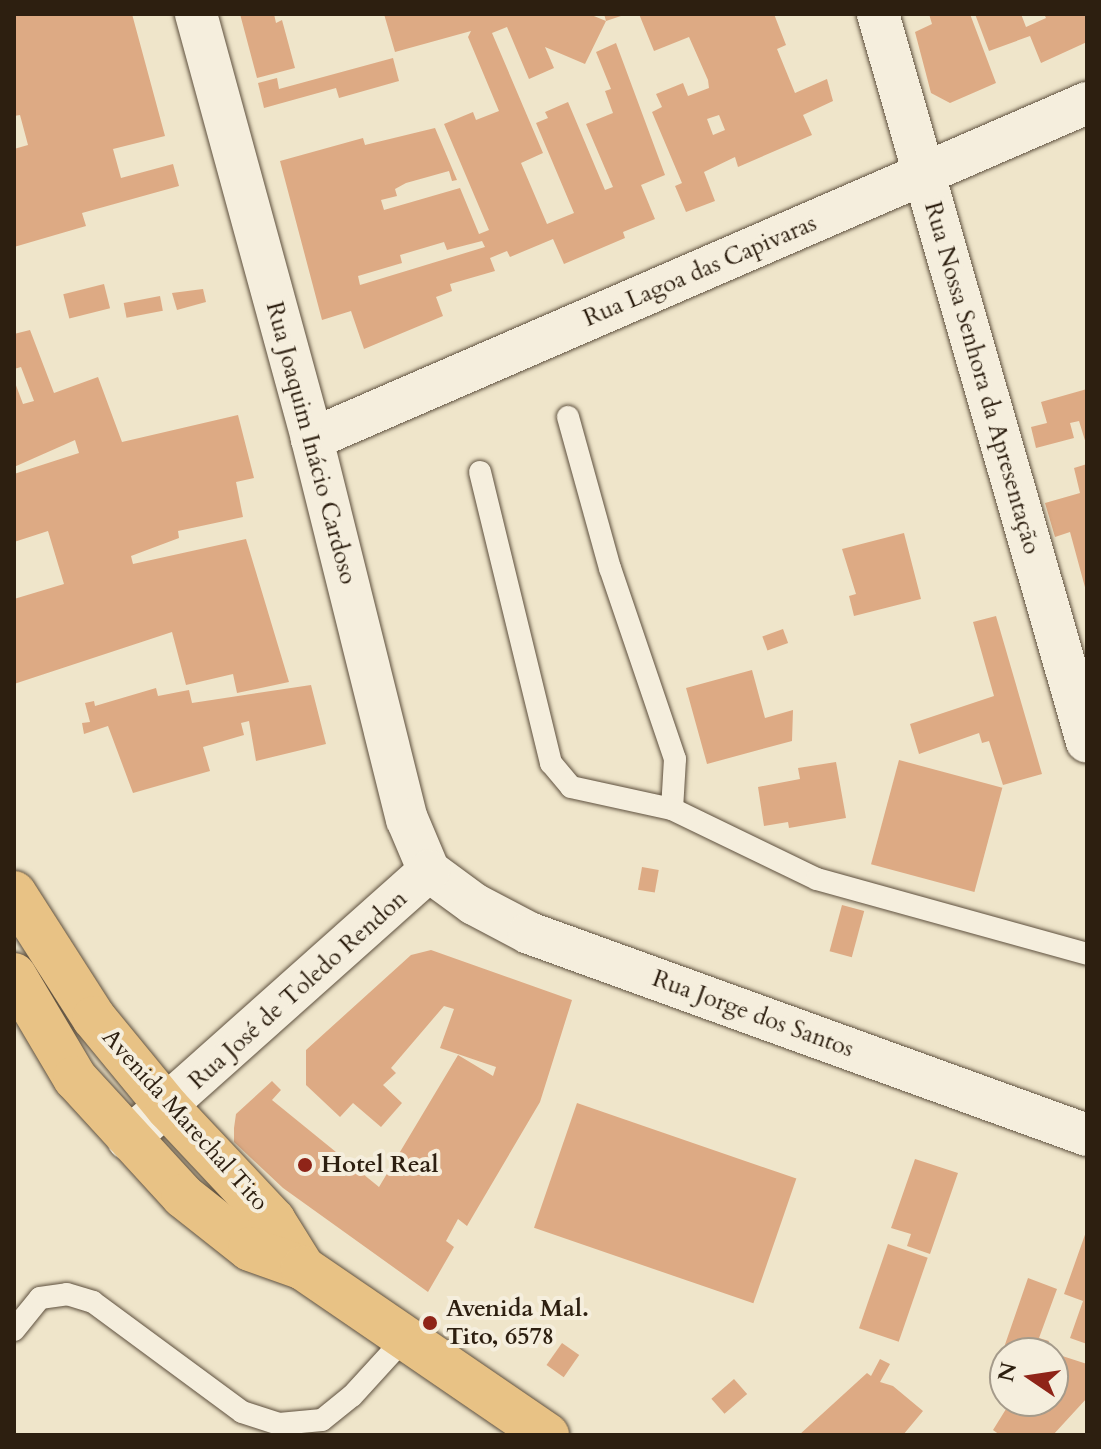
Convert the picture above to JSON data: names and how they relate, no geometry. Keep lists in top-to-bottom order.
{
  "streets": {
    "main road": ["Avenida Marechal Tito"],
    "street": [
      "Rua Lagoa das Capivaras",
      "Rua Nossa Senhora da Apresentação",
      "Rua Joaquim Inácio Cardoso",
      "Rua José de Toledo Rendon",
      "Rua Jorge dos Santos"
    ]
  },
  "crossings": [
    ["Rua Lagoa das Capivaras", "Rua Nossa Senhora da Apresentação"],
    ["Rua Lagoa das Capivaras", "Rua Joaquim Inácio Cardoso"],
    ["Rua Joaquim Inácio Cardoso", "Rua José de Toledo Rendon"],
    ["Rua Joaquim Inácio Cardoso", "Rua Jorge dos Santos"],
    ["Rua José de Toledo Rendon", "Rua Jorge dos Santos"],
    ["Rua José de Toledo Rendon", "Avenida Marechal Tito"]
  ],
  "places": ["Hotel Real", "Avenida Mal. Tito, 6578"],
  "north": "left"
}
